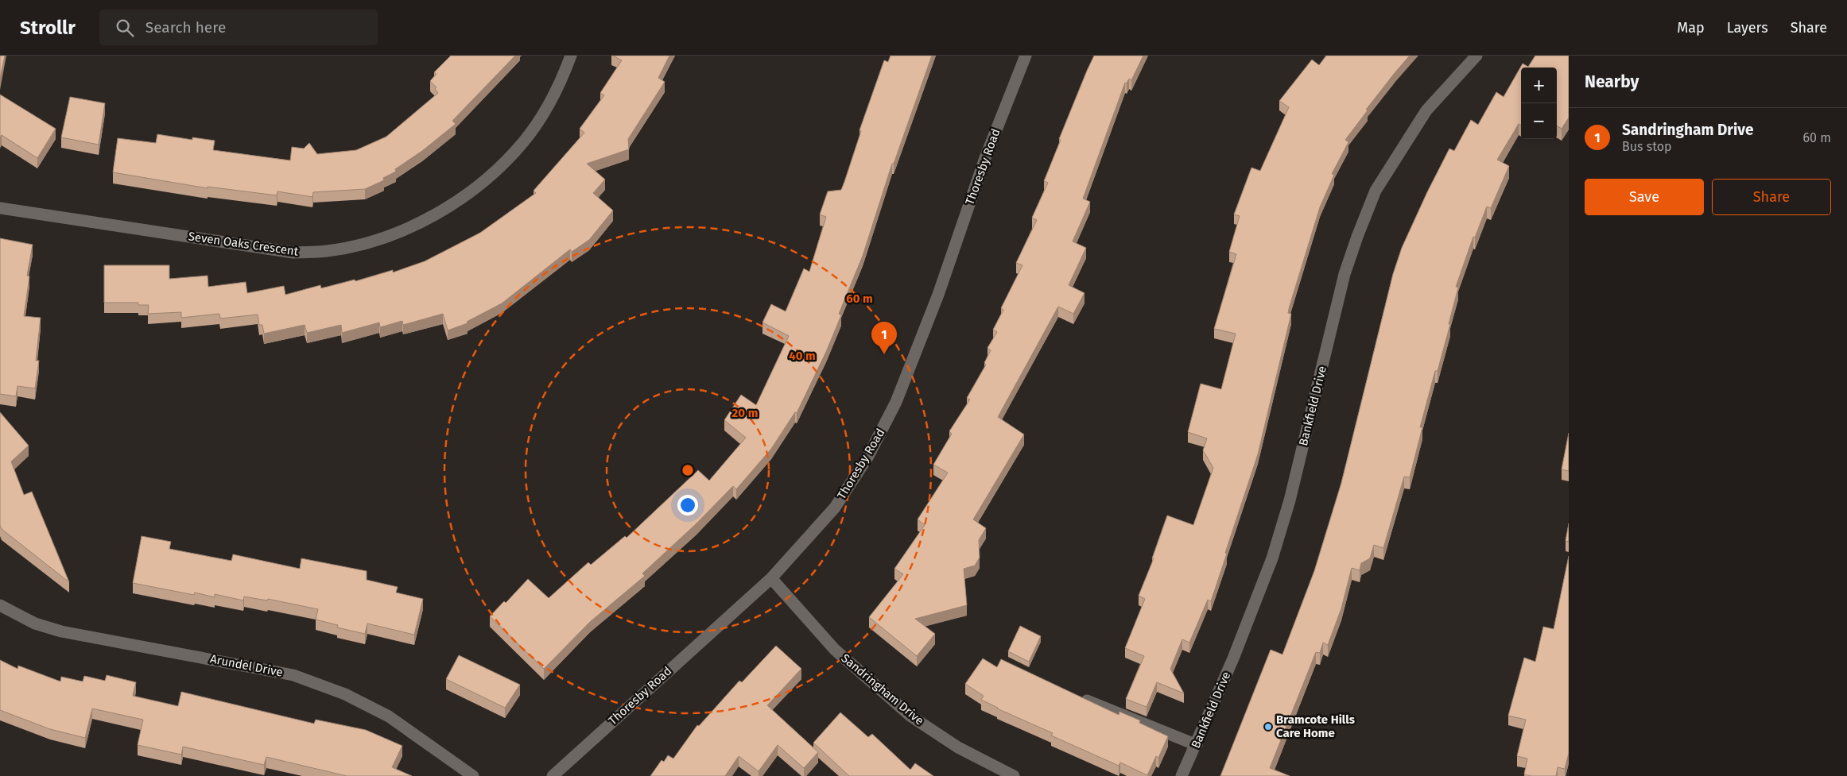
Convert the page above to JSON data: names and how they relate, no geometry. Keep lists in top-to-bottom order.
{
  "streets": {
    "street": [
      "Thoresby Road",
      "Seven Oaks Crescent",
      "Bankfield Drive",
      "Arundel Drive",
      "Sandringham Drive"
    ]
  },
  "crossings": [
    ["Thoresby Road", "Sandringham Drive"]
  ],
  "places": ["Bramcote Hills Care Home"],
  "page": {
    "header": "Strollr",
    "search": "Search here",
    "nav": ["Map", "Layers", "Share"],
    "heading": "Nearby",
    "map_buttons": ["+", "−"],
    "list": [
      {
        "mark": "1",
        "name": "Sandringham Drive",
        "note": "Bus stop",
        "value": "60 m"
      }
    ],
    "buttons": ["Save", "Share"],
    "pins": "1"
  },
  "rings": ["60 m", "40 m", "20 m"]
}
